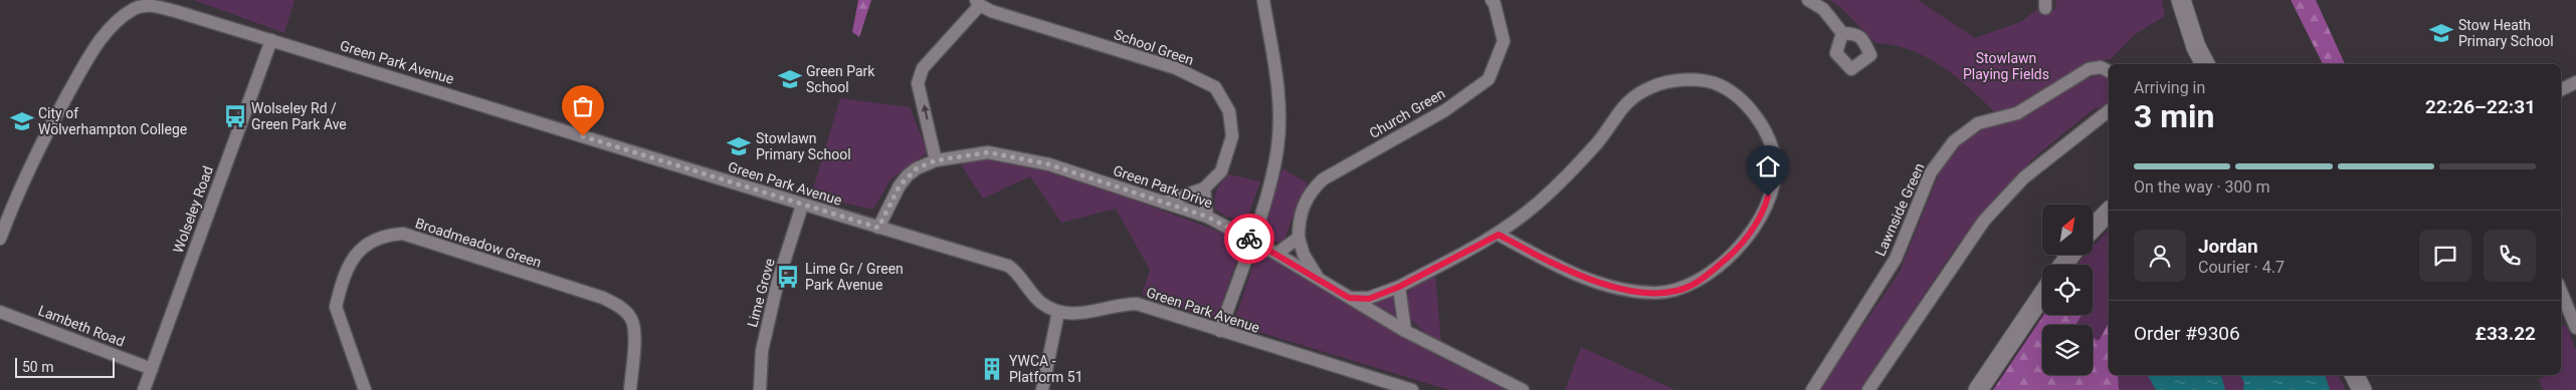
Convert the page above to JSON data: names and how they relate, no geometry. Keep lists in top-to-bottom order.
{
  "streets": {
    "street": [
      "School Green",
      "Green Park Avenue",
      "Church Green",
      "Green Park Drive",
      "Wolseley Road",
      "Lawnside Green",
      "Broadmeadow Green",
      "Lime Grove",
      "Lambeth Road"
    ]
  },
  "crossings": [
    ["School Green", "Green Park Drive"],
    ["Green Park Avenue", "Green Park Drive"],
    ["Green Park Avenue", "Wolseley Road"],
    ["Green Park Avenue", "Lime Grove"],
    ["Church Green", "Green Park Drive"],
    ["Wolseley Road", "Lambeth Road"]
  ],
  "parks": ["Stowlawn Playing Fields"],
  "places": {
    "school or university": [
      "Stow Heath Primary School",
      "Green Park School",
      "City of Wolverhampton College",
      "Stowlawn Primary School"
    ],
    "bus stop": ["Wolseley Rd / Green Park Ave", "Lime Gr / Green Park Avenue"],
    "building": ["YWCA - Platform 51"]
  },
  "scale_bar": "50 m",
  "north": "top right",
  "page": {
    "heading": ["3 min", "Arriving in", "22:26–22:31"],
    "panel": [
      "Jordan",
      "Courier · 4.7",
      "Order #9306",
      "£33.22"
    ],
    "bar": "On the way · 300 m",
    "scale": "50 m"
  }
}
